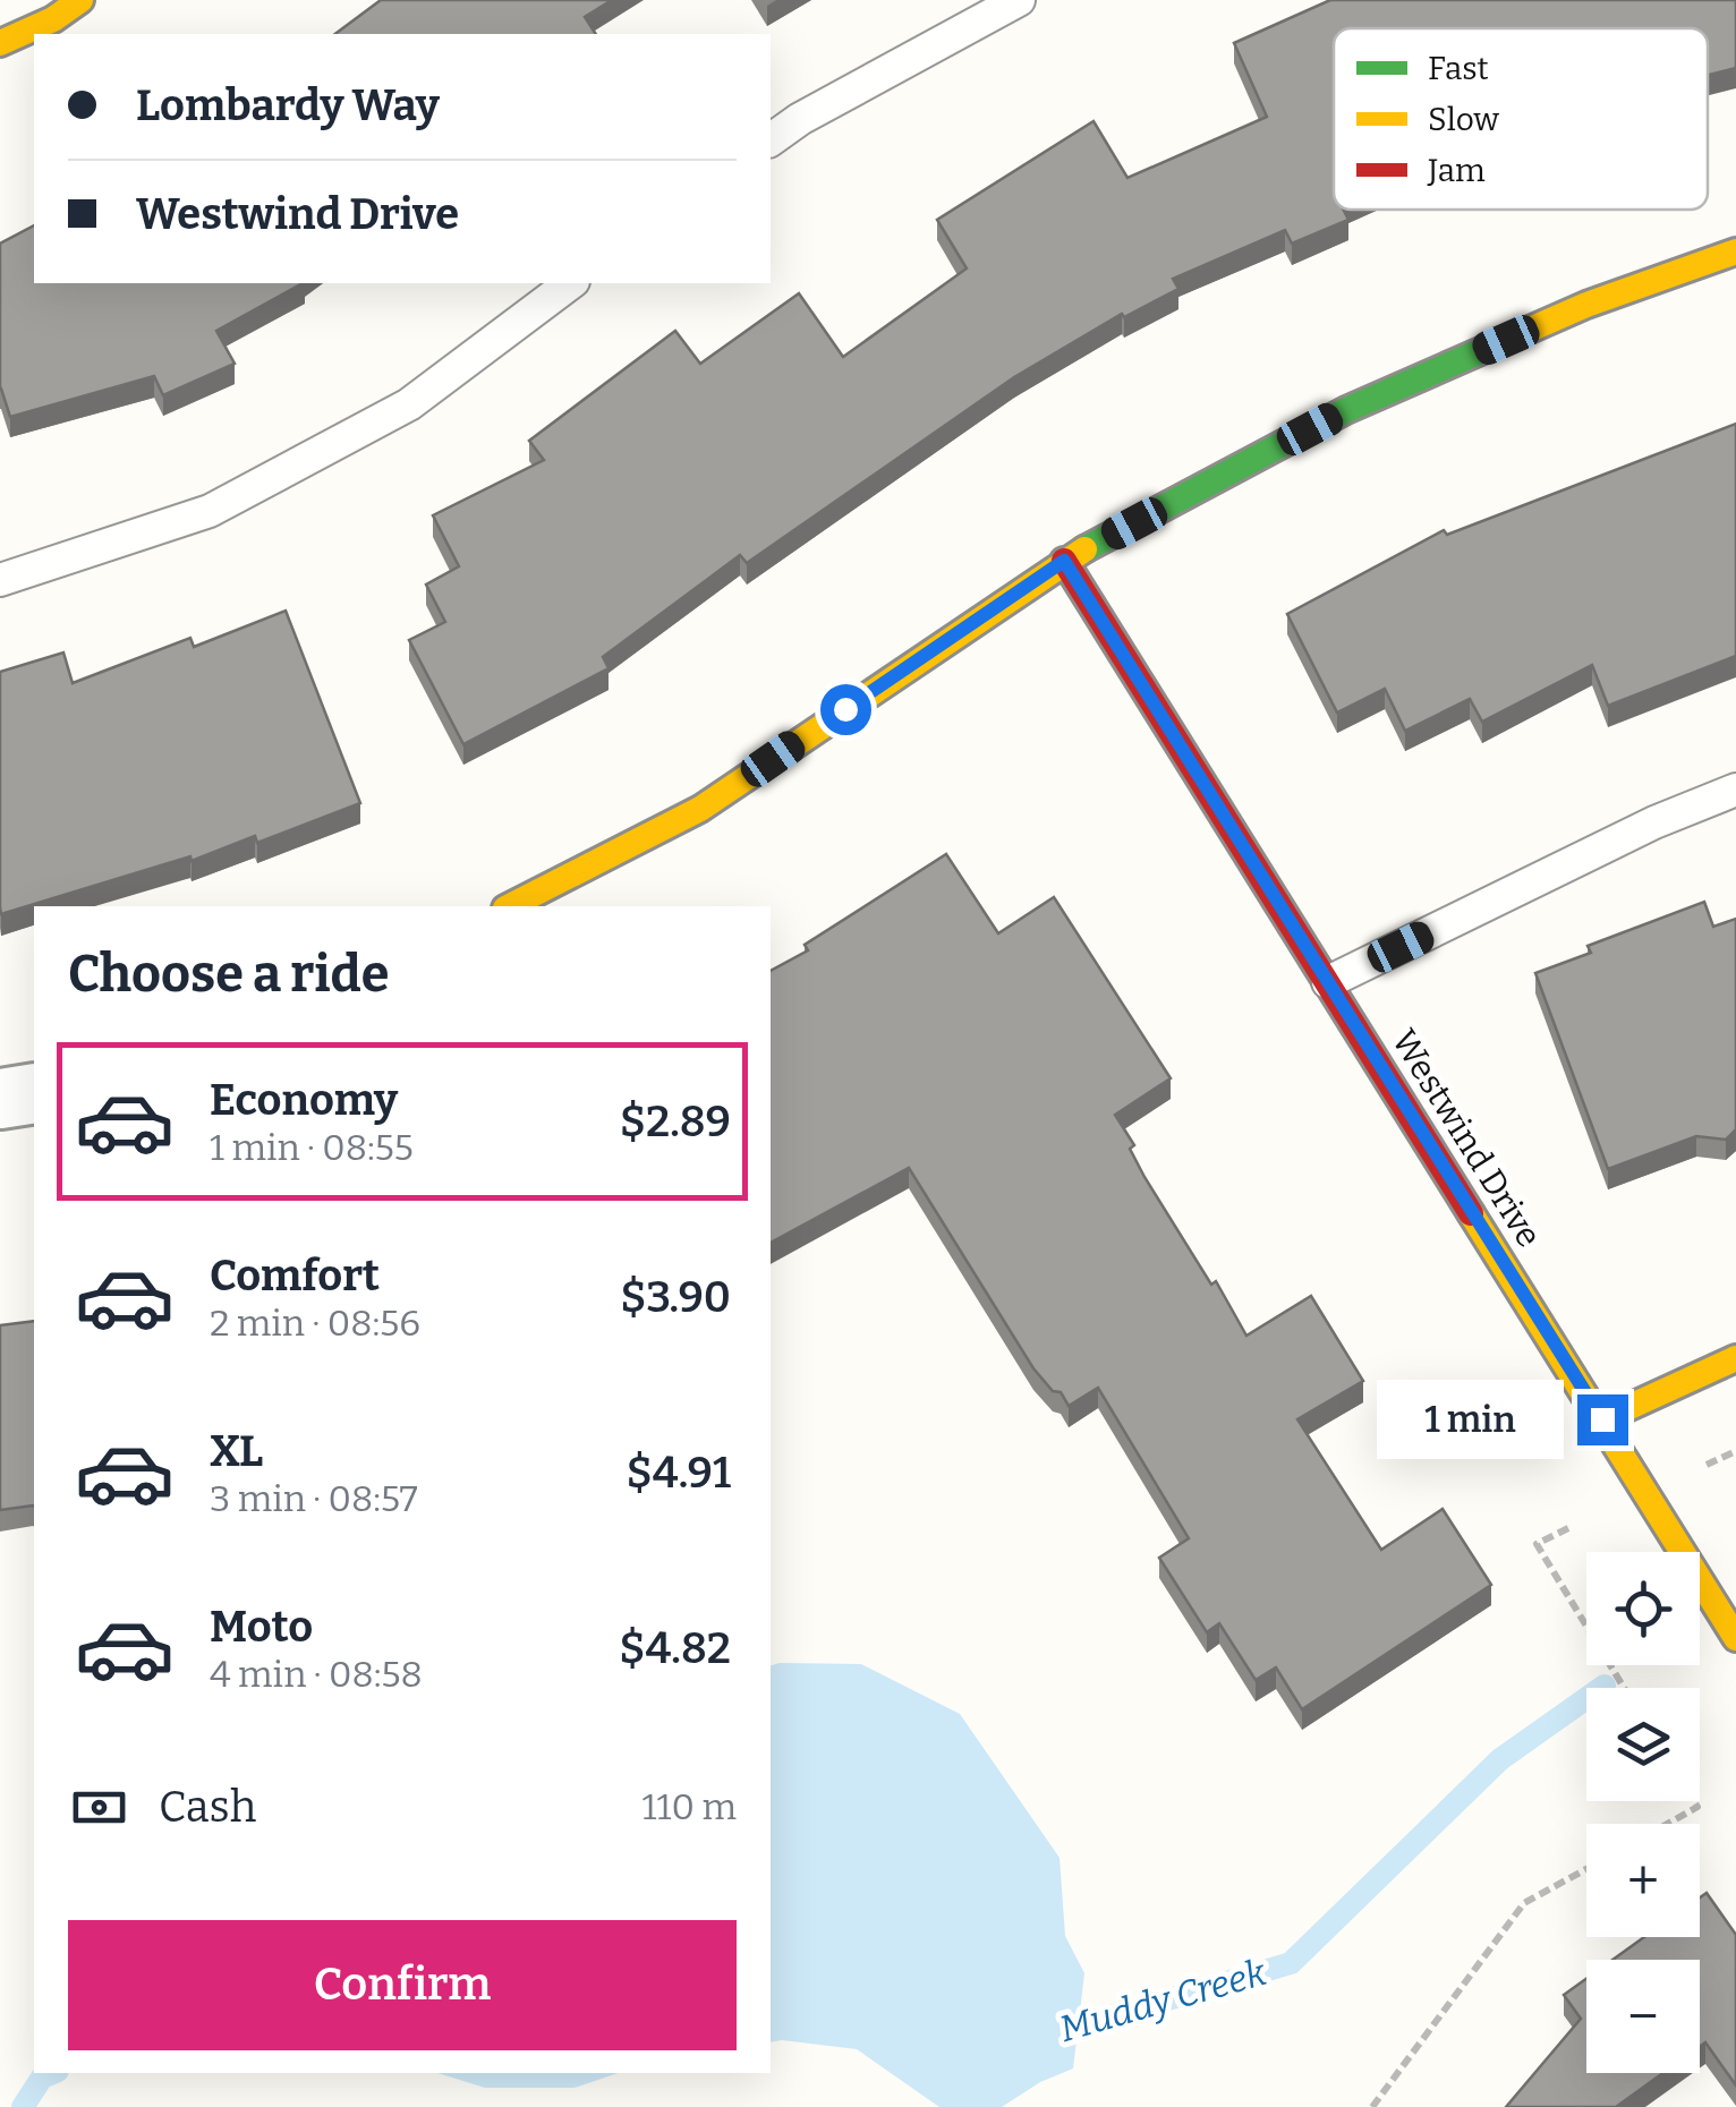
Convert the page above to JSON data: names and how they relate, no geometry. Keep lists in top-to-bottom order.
{
  "streets": {
    "street": ["Westwind Drive"]
  },
  "water": ["Muddy Creek"],
  "legend": ["Fast", "Slow", "Jam"],
  "page": {
    "banner": ["Lombardy Way", "Westwind Drive"],
    "heading": "Choose a ride",
    "list": [
      {
        "name": "Economy",
        "note": "1 min · 08:55",
        "value": "$2.89"
      },
      {
        "name": "Comfort",
        "note": "2 min · 08:56",
        "value": "$3.90"
      },
      {
        "name": "XL",
        "note": "3 min · 08:57",
        "value": "$4.91"
      },
      {
        "name": "Moto",
        "note": "4 min · 08:58",
        "value": "$4.82"
      }
    ],
    "bubble": "1 min",
    "map_buttons": ["+", "−"],
    "pay": ["Cash", "110 m"],
    "buttons": "Confirm"
  }
}
